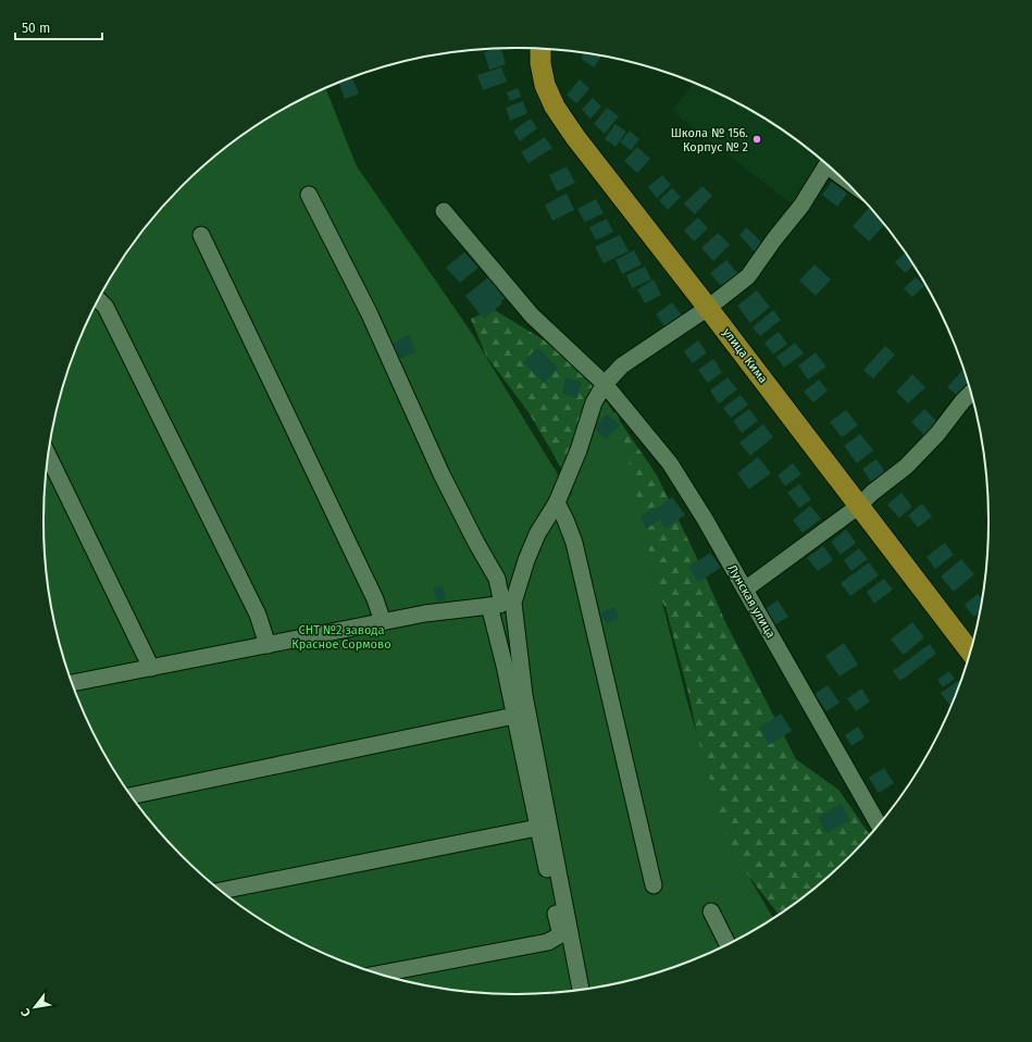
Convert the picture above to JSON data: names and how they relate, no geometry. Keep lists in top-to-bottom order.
{
  "streets": {
    "main road": ["улица Кима"],
    "street": ["Лунская улица"]
  },
  "parks": ["СНТ №2 завода Красное Сормово"],
  "places": ["Школа № 156. Корпус № 2"],
  "scale_bar": "50 m",
  "north": "bottom left"
}
